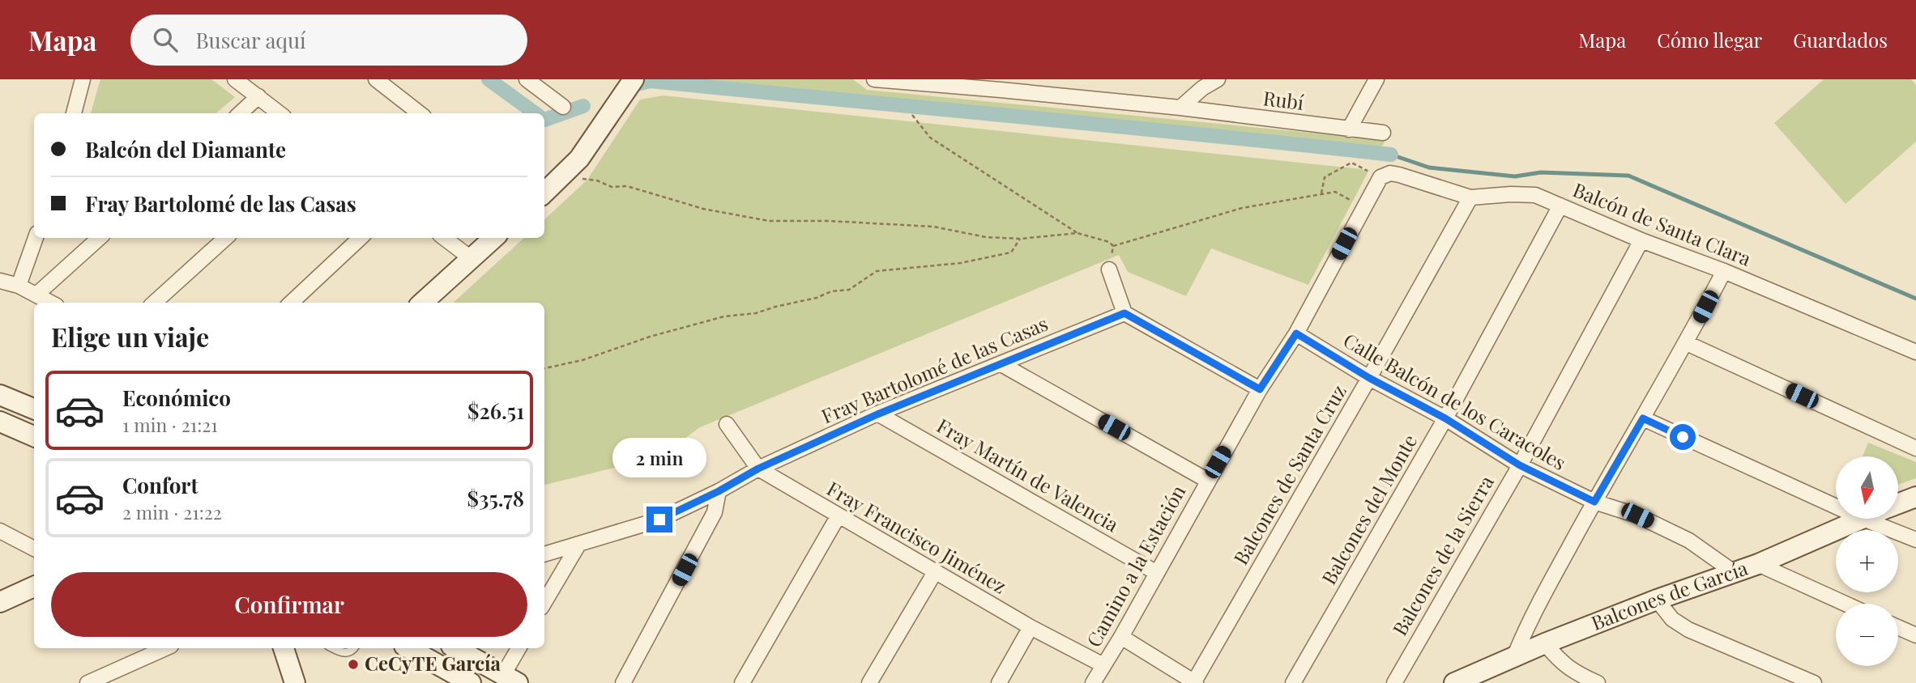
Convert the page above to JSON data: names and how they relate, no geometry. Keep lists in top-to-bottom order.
{
  "streets": {
    "street": [
      "Rubí",
      "Balcón de Santa Clara",
      "Fray Bartolomé de las Casas",
      "Calle Balcón de los Caracoles",
      "Balcones de Santa Cruz",
      "Fray Martín de Valencia",
      "Balcones del Monte",
      "Fray Francisco Jiménez",
      "Balcones de la Sierra",
      "Camino a la Estación",
      "Balcones de García"
    ]
  },
  "crossings": [
    ["Balcón de Santa Clara", "Balcones de Santa Cruz"],
    ["Balcón de Santa Clara", "Balcones del Monte"],
    ["Balcón de Santa Clara", "Balcones de la Sierra"],
    ["Balcón de Santa Clara", "Camino a la Estación"],
    ["Fray Bartolomé de las Casas", "Fray Martín de Valencia"],
    ["Fray Bartolomé de las Casas", "Fray Francisco Jiménez"],
    ["Calle Balcón de los Caracoles", "Balcones de Santa Cruz"],
    ["Calle Balcón de los Caracoles", "Balcones del Monte"],
    ["Calle Balcón de los Caracoles", "Balcones de la Sierra"],
    ["Calle Balcón de los Caracoles", "Camino a la Estación"],
    ["Calle Balcón de los Caracoles", "Balcones de García"],
    ["Fray Martín de Valencia", "Camino a la Estación"],
    ["Fray Francisco Jiménez", "Camino a la Estación"]
  ],
  "places": ["CeCyTE García"],
  "north": "bottom",
  "page": {
    "header": "Mapa",
    "search": "Buscar aquí",
    "nav": ["Mapa", "Cómo llegar", "Guardados"],
    "banner": ["Balcón del Diamante", "Fray Bartolomé de las Casas"],
    "heading": "Elige un viaje",
    "list": [
      {
        "name": "Económico",
        "note": "1 min · 21:21",
        "value": "$26.51"
      },
      {
        "name": "Confort",
        "note": "2 min · 21:22",
        "value": "$35.78"
      }
    ],
    "bubble": "2 min",
    "map_buttons": ["+", "−"],
    "buttons": "Confirmar"
  }
}
